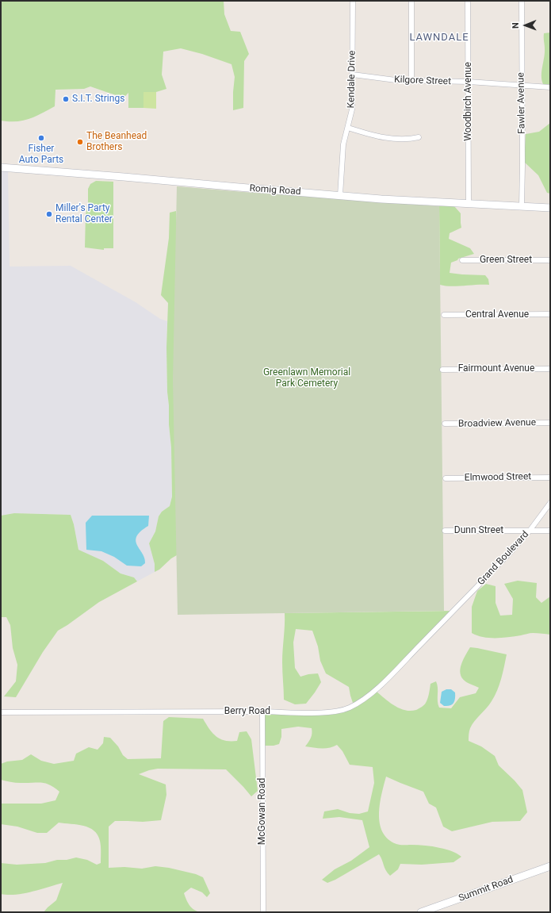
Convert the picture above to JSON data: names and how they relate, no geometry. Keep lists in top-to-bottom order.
{
  "streets": {
    "street": [
      "Kendale Drive",
      "Kilgore Street",
      "Woodbirch Avenue",
      "Fawler Avenue",
      "Romig Road",
      "Green Street",
      "Central Avenue",
      "Fairmount Avenue",
      "Broadview Avenue",
      "Elmwood Street",
      "Dunn Street",
      "Grand Boulevard",
      "Berry Road",
      "McGowan Road",
      "Summit Road"
    ]
  },
  "crossings": [
    ["Kendale Drive", "Kilgore Street"],
    ["Kendale Drive", "Romig Road"],
    ["Kilgore Street", "Woodbirch Avenue"],
    ["Kilgore Street", "Fawler Avenue"],
    ["Woodbirch Avenue", "Romig Road"],
    ["Fawler Avenue", "Romig Road"],
    ["Dunn Street", "Grand Boulevard"],
    ["Grand Boulevard", "Berry Road"],
    ["Berry Road", "McGowan Road"]
  ],
  "districts": ["LAWNDALE"],
  "parks": ["Greenlawn Memorial Park Cemetery"],
  "places": [
    "S.I.T. Strings",
    "Fisher Auto Parts",
    "The Beanhead Brothers",
    "Miller's Party Rental Center"
  ],
  "north": "left"
}
